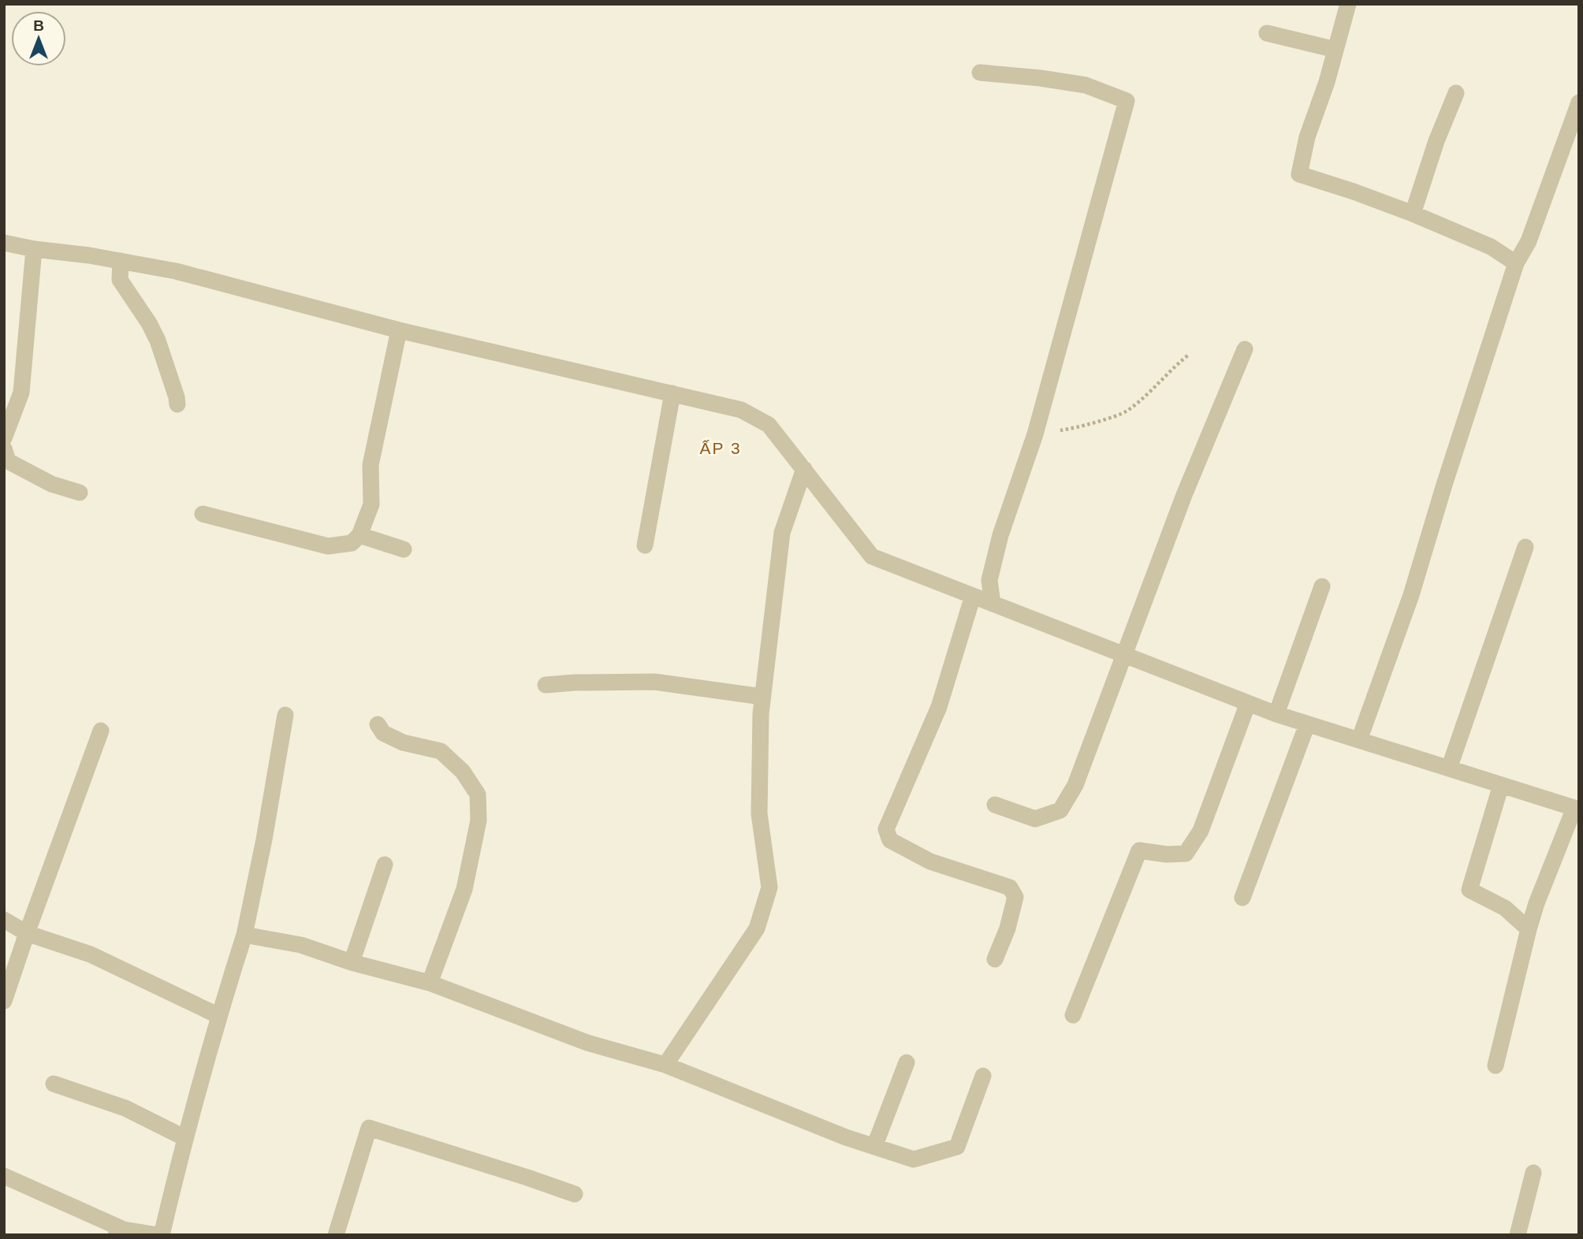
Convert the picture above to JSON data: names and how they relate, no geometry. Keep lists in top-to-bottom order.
{
  "districts": ["ẤP 3"],
  "north": "top"
}
